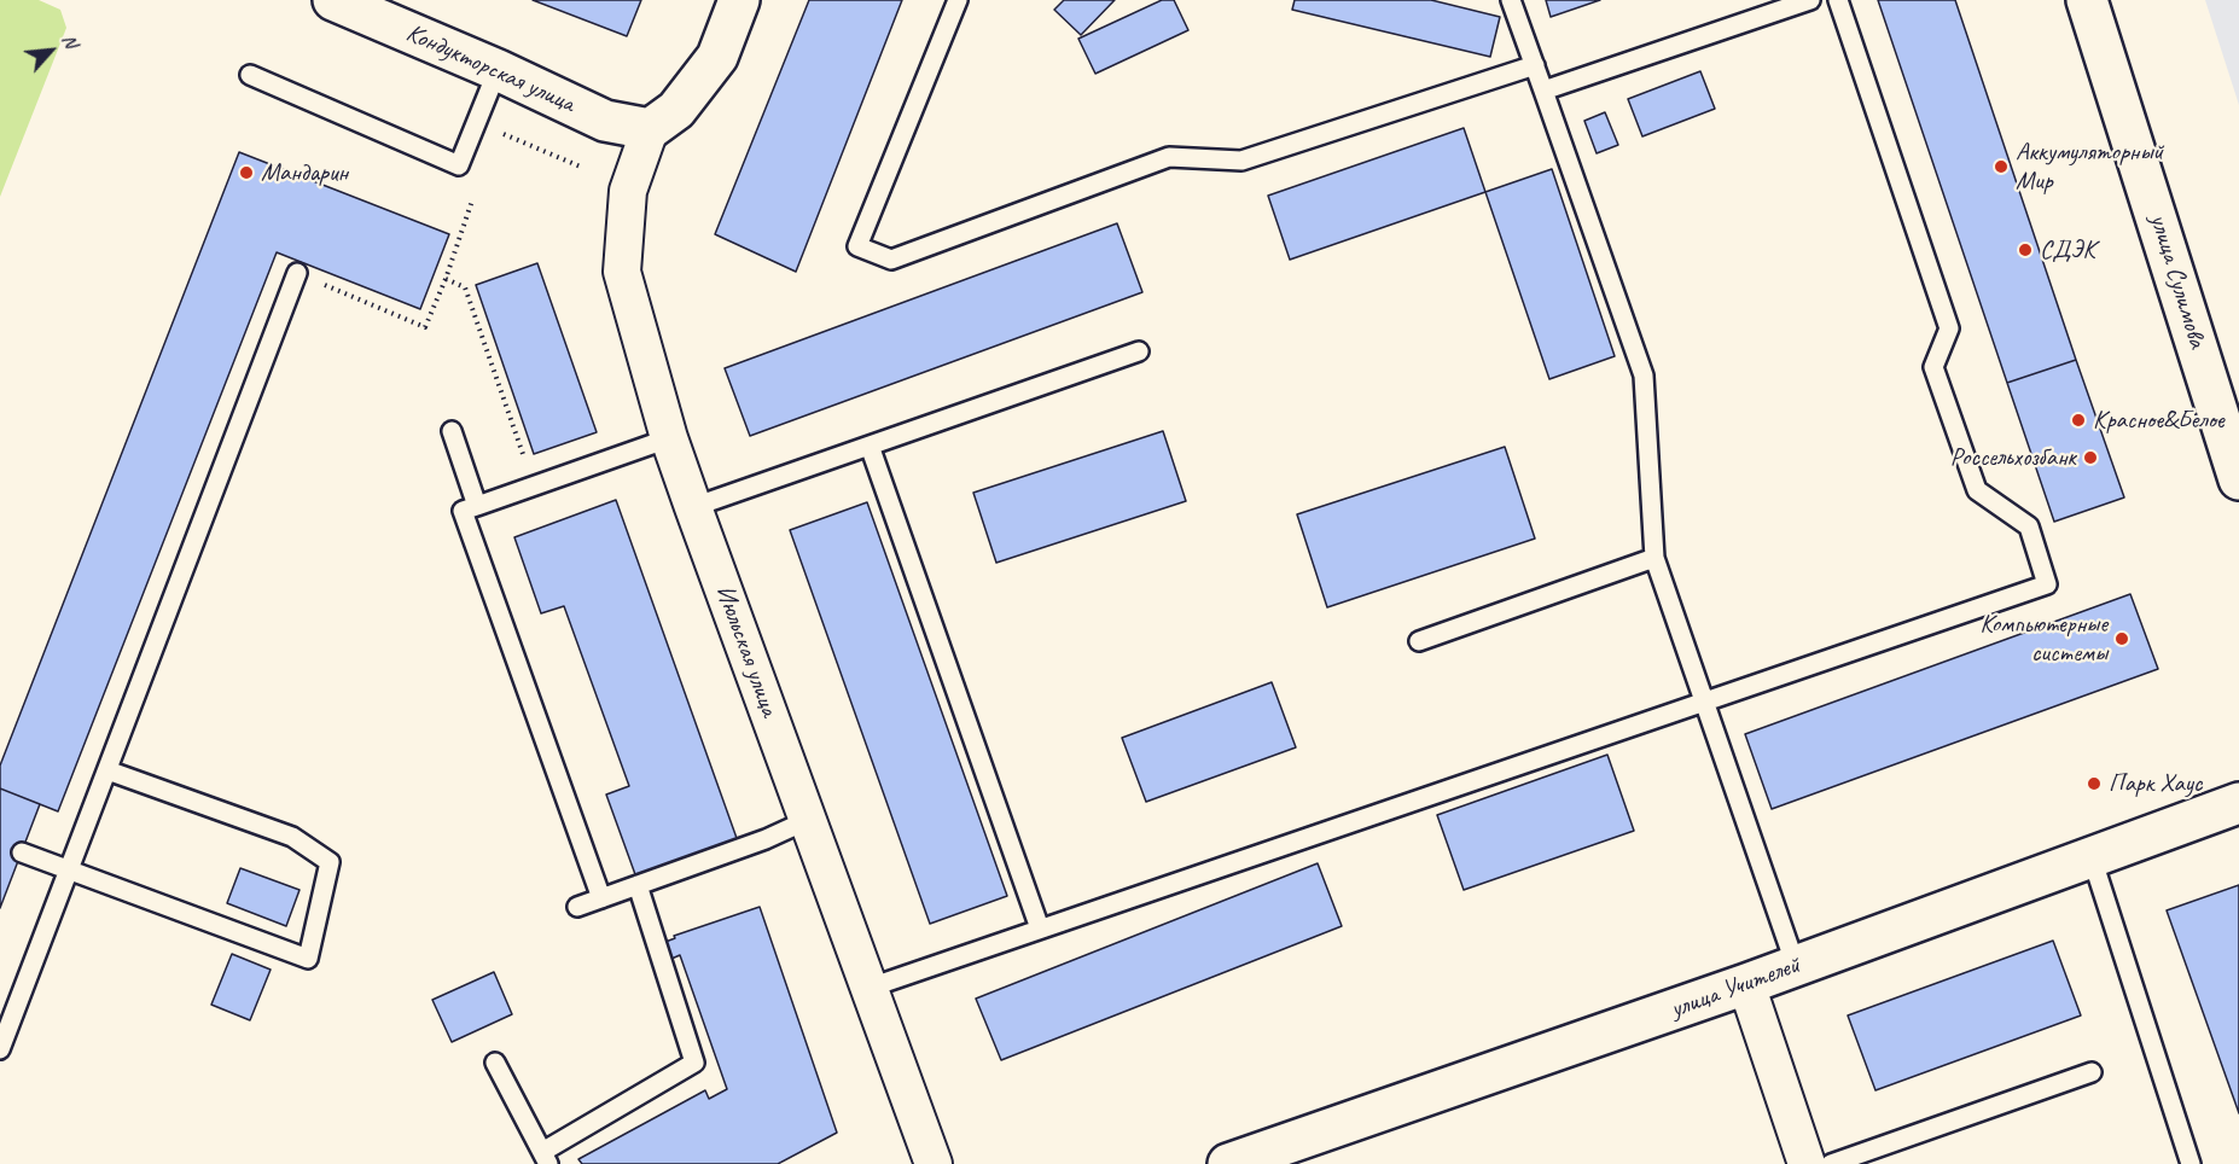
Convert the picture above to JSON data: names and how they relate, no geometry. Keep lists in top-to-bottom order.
{
  "streets": {
    "street": [
      "Кондукторская улица",
      "улица Сулимова",
      "Июльская улица",
      "улица Учителей"
    ]
  },
  "crossings": [
    ["Кондукторская улица", "Июльская улица"]
  ],
  "places": [
    "Аккумуляторный Мир",
    "Мандарин",
    "СДЭК",
    "Красное&Белое",
    "Россельхозбанк",
    "Компьютерные системы",
    "Парк Хаус"
  ],
  "north": "top right"
}
